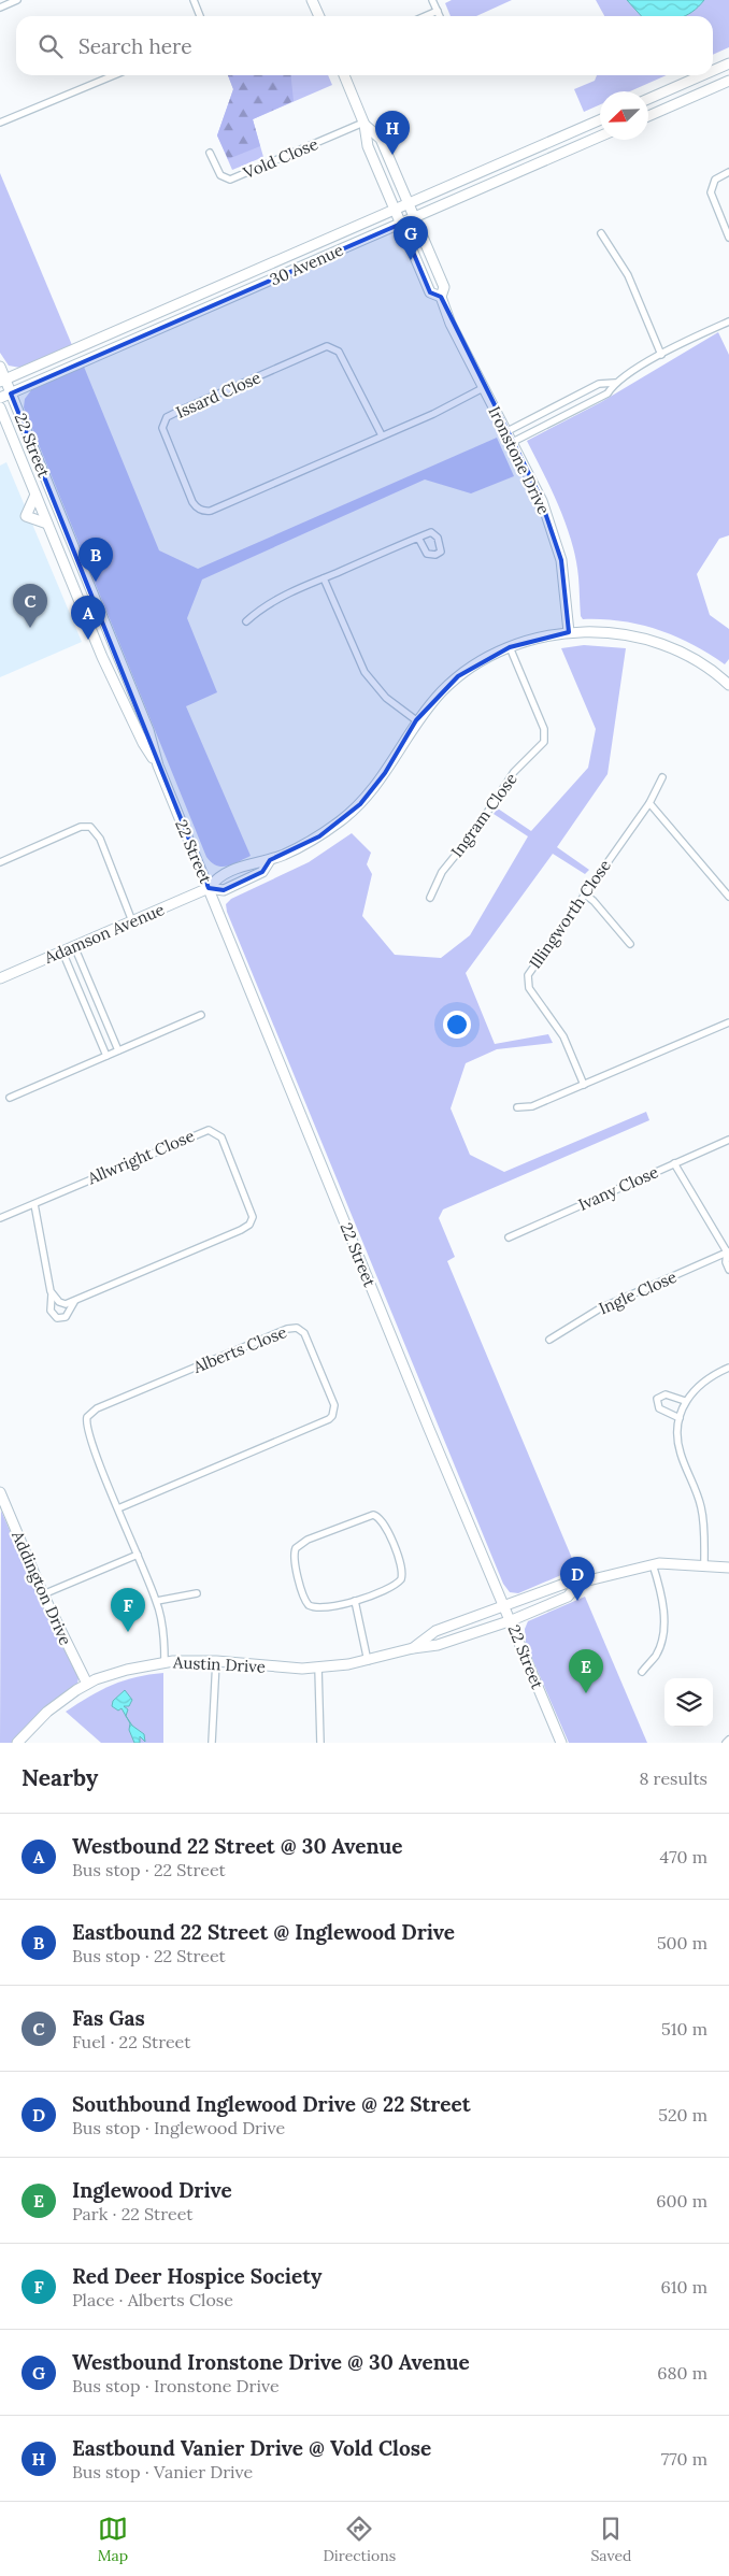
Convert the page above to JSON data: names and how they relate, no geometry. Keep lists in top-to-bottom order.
{
  "streets": {
    "main road": [
      "30 Avenue",
      "22 Street",
      "Ironstone Drive",
      "Adamson Avenue",
      "Addington Drive",
      "Austin Drive"
    ],
    "street": [
      "Vold Close",
      "Issard Close",
      "Ingram Close",
      "Illingworth Close",
      "Allwright Close",
      "Ivany Close",
      "Ingle Close",
      "Alberts Close"
    ]
  },
  "crossings": [
    ["Vold Close", "Ironstone Drive"],
    ["30 Avenue", "22 Street"],
    ["30 Avenue", "Ironstone Drive"],
    ["Issard Close", "Ironstone Drive"],
    ["22 Street", "Adamson Avenue"],
    ["22 Street", "Austin Drive"],
    ["Alberts Close", "Austin Drive"],
    ["Addington Drive", "Austin Drive"]
  ],
  "north": "bottom left",
  "page": {
    "search": "Search here",
    "pins": [
      "H",
      "G",
      "B",
      "C",
      "A",
      "D",
      "F",
      "E"
    ],
    "heading": ["Nearby", "8 results"],
    "list": [
      {
        "mark": "A",
        "name": "Westbound 22 Street @ 30 Avenue",
        "note": "Bus stop · 22 Street",
        "value": "470 m"
      },
      {
        "mark": "B",
        "name": "Eastbound 22 Street @ Inglewood Drive",
        "note": "Bus stop · 22 Street",
        "value": "500 m"
      },
      {
        "mark": "C",
        "name": "Fas Gas",
        "note": "Fuel · 22 Street",
        "value": "510 m"
      },
      {
        "mark": "D",
        "name": "Southbound Inglewood Drive @ 22 Street",
        "note": "Bus stop · Inglewood Drive",
        "value": "520 m"
      },
      {
        "mark": "E",
        "name": "Inglewood Drive",
        "note": "Park · 22 Street",
        "value": "600 m"
      },
      {
        "mark": "F",
        "name": "Red Deer Hospice Society",
        "note": "Place · Alberts Close",
        "value": "610 m"
      },
      {
        "mark": "G",
        "name": "Westbound Ironstone Drive @ 30 Avenue",
        "note": "Bus stop · Ironstone Drive",
        "value": "680 m"
      },
      {
        "mark": "H",
        "name": "Eastbound Vanier Drive @ Vold Close",
        "note": "Bus stop · Vanier Drive",
        "value": "770 m"
      }
    ],
    "nav": ["Map", "Directions", "Saved"]
  }
}
